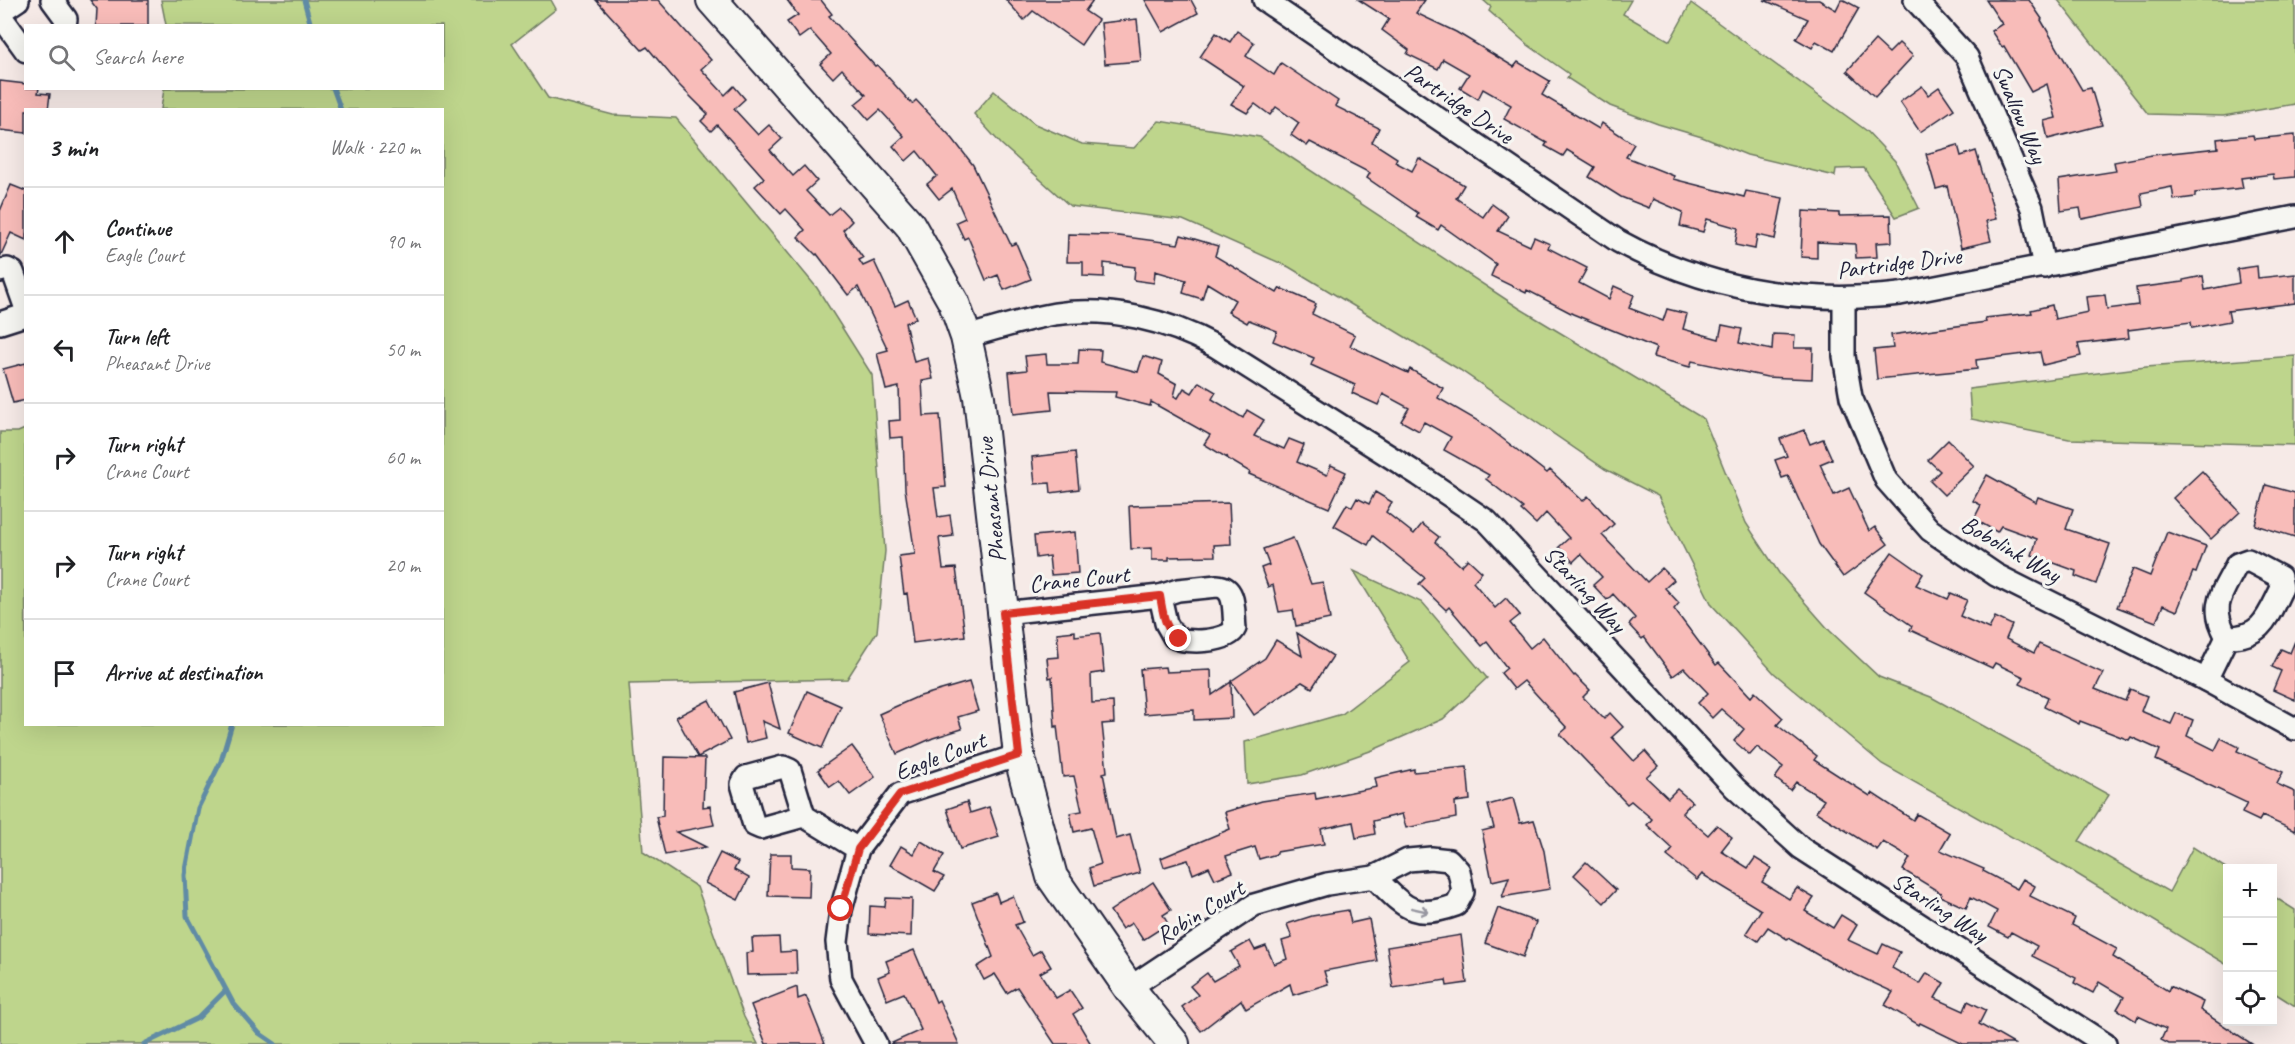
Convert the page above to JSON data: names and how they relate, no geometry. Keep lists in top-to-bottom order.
{
  "streets": {
    "street": [
      "Partridge Drive",
      "Swallow Way",
      "Pheasant Drive",
      "Bobolink Way",
      "Crane Court",
      "Starling Way",
      "Eagle Court",
      "Robin Court"
    ]
  },
  "crossings": [
    ["Partridge Drive", "Swallow Way"],
    ["Partridge Drive", "Bobolink Way"],
    ["Pheasant Drive", "Crane Court"],
    ["Pheasant Drive", "Starling Way"],
    ["Pheasant Drive", "Eagle Court"],
    ["Pheasant Drive", "Robin Court"]
  ],
  "page": {
    "search": "Search here",
    "heading": ["3 min", "Walk · 220 m"],
    "list": [
      ["Continue", "Eagle Court", "90 m"],
      ["Turn left", "Pheasant Drive", "50 m"],
      ["Turn right", "Crane Court", "60 m"],
      ["Turn right", "Crane Court", "20 m"],
      "Arrive at destination"
    ],
    "map_buttons": ["+", "−"]
  }
}
